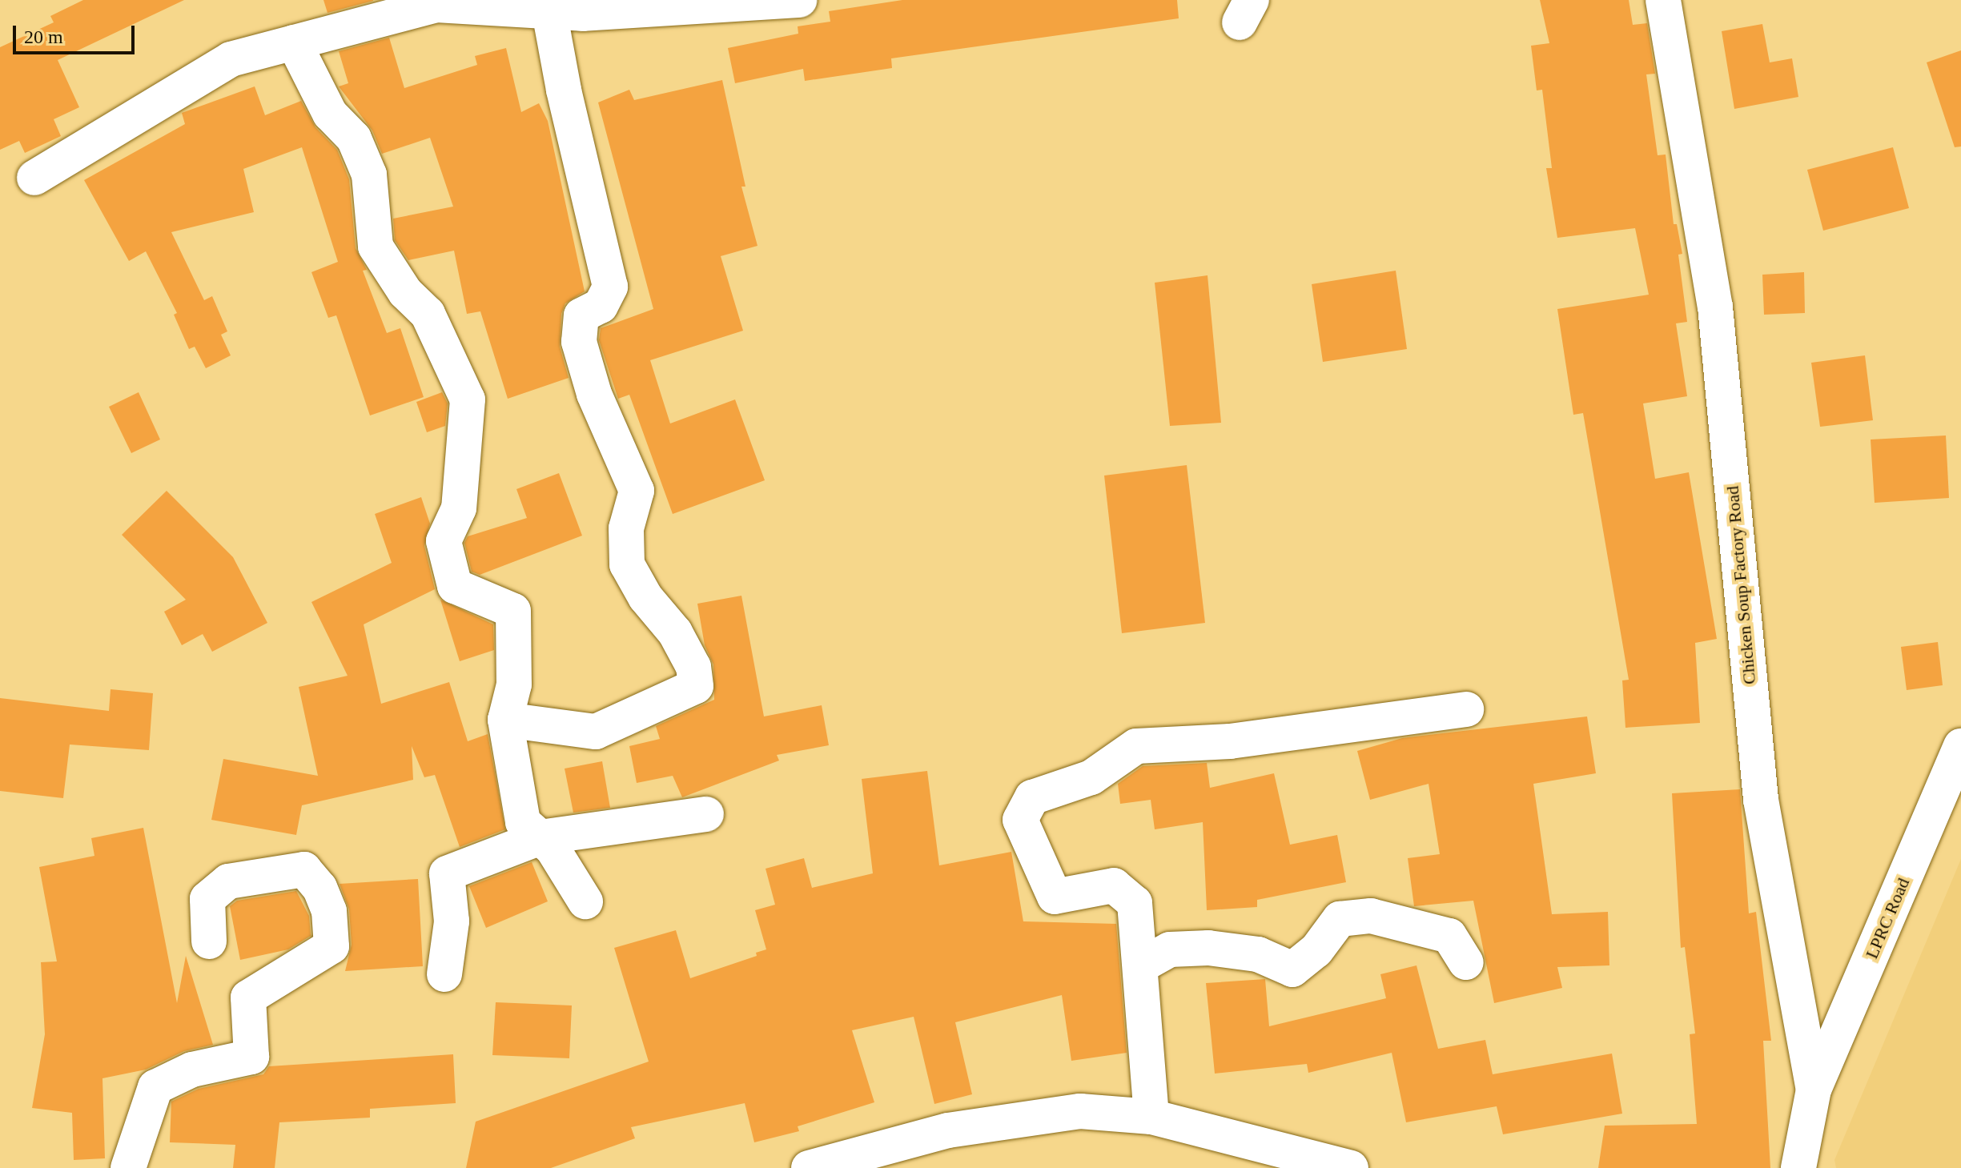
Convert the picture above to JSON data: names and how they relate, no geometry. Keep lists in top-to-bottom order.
{
  "streets": {
    "street": ["Chicken Soup Factory Road", "LPRC Road"]
  },
  "crossings": [
    ["Chicken Soup Factory Road", "LPRC Road"]
  ],
  "scale_bar": "20 m"
}
